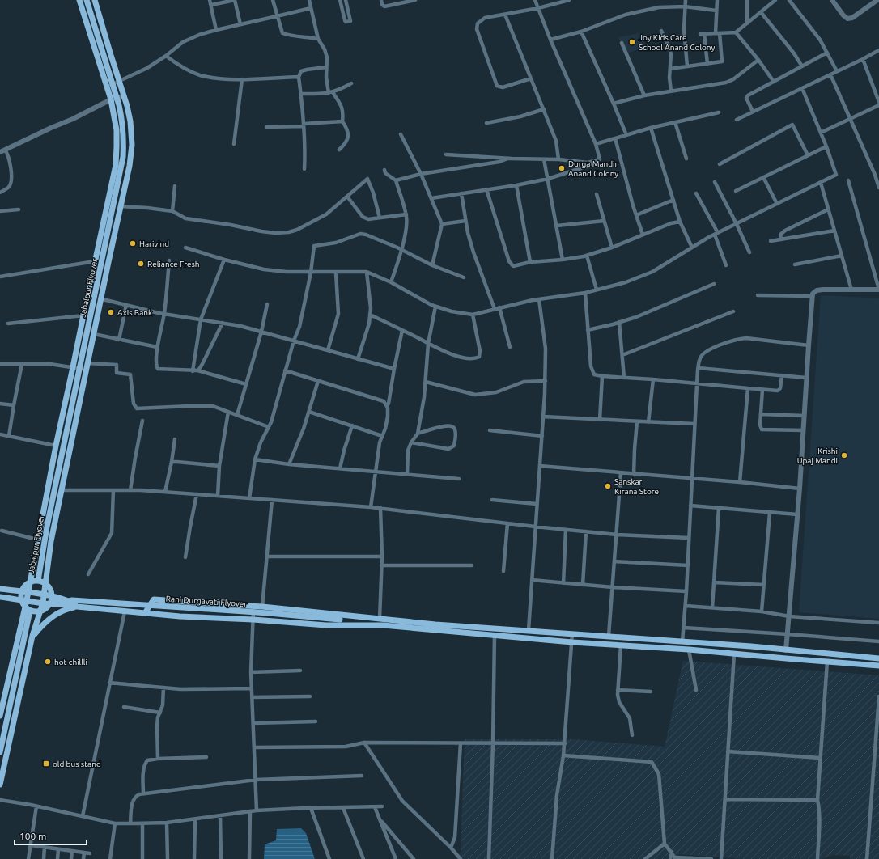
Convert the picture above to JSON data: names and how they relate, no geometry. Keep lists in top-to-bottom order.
{
  "streets": {
    "main road": ["Jabalpur Flyover", "Rani Durgavati Flyover"]
  },
  "crossings": [
    ["Jabalpur Flyover", "Rani Durgavati Flyover"]
  ],
  "places": {
    "other": [
      "Joy Kids Care School Anand Colony",
      "Durga Mandir Anand Colony",
      "Harivind",
      "Reliance Fresh",
      "Axis Bank",
      "Krishi Upaj Mandi",
      "Sanskar Kirana Store",
      "hot chillli"
    ],
    "transit": ["old bus stand"]
  },
  "scale_bar": "100 m"
}
